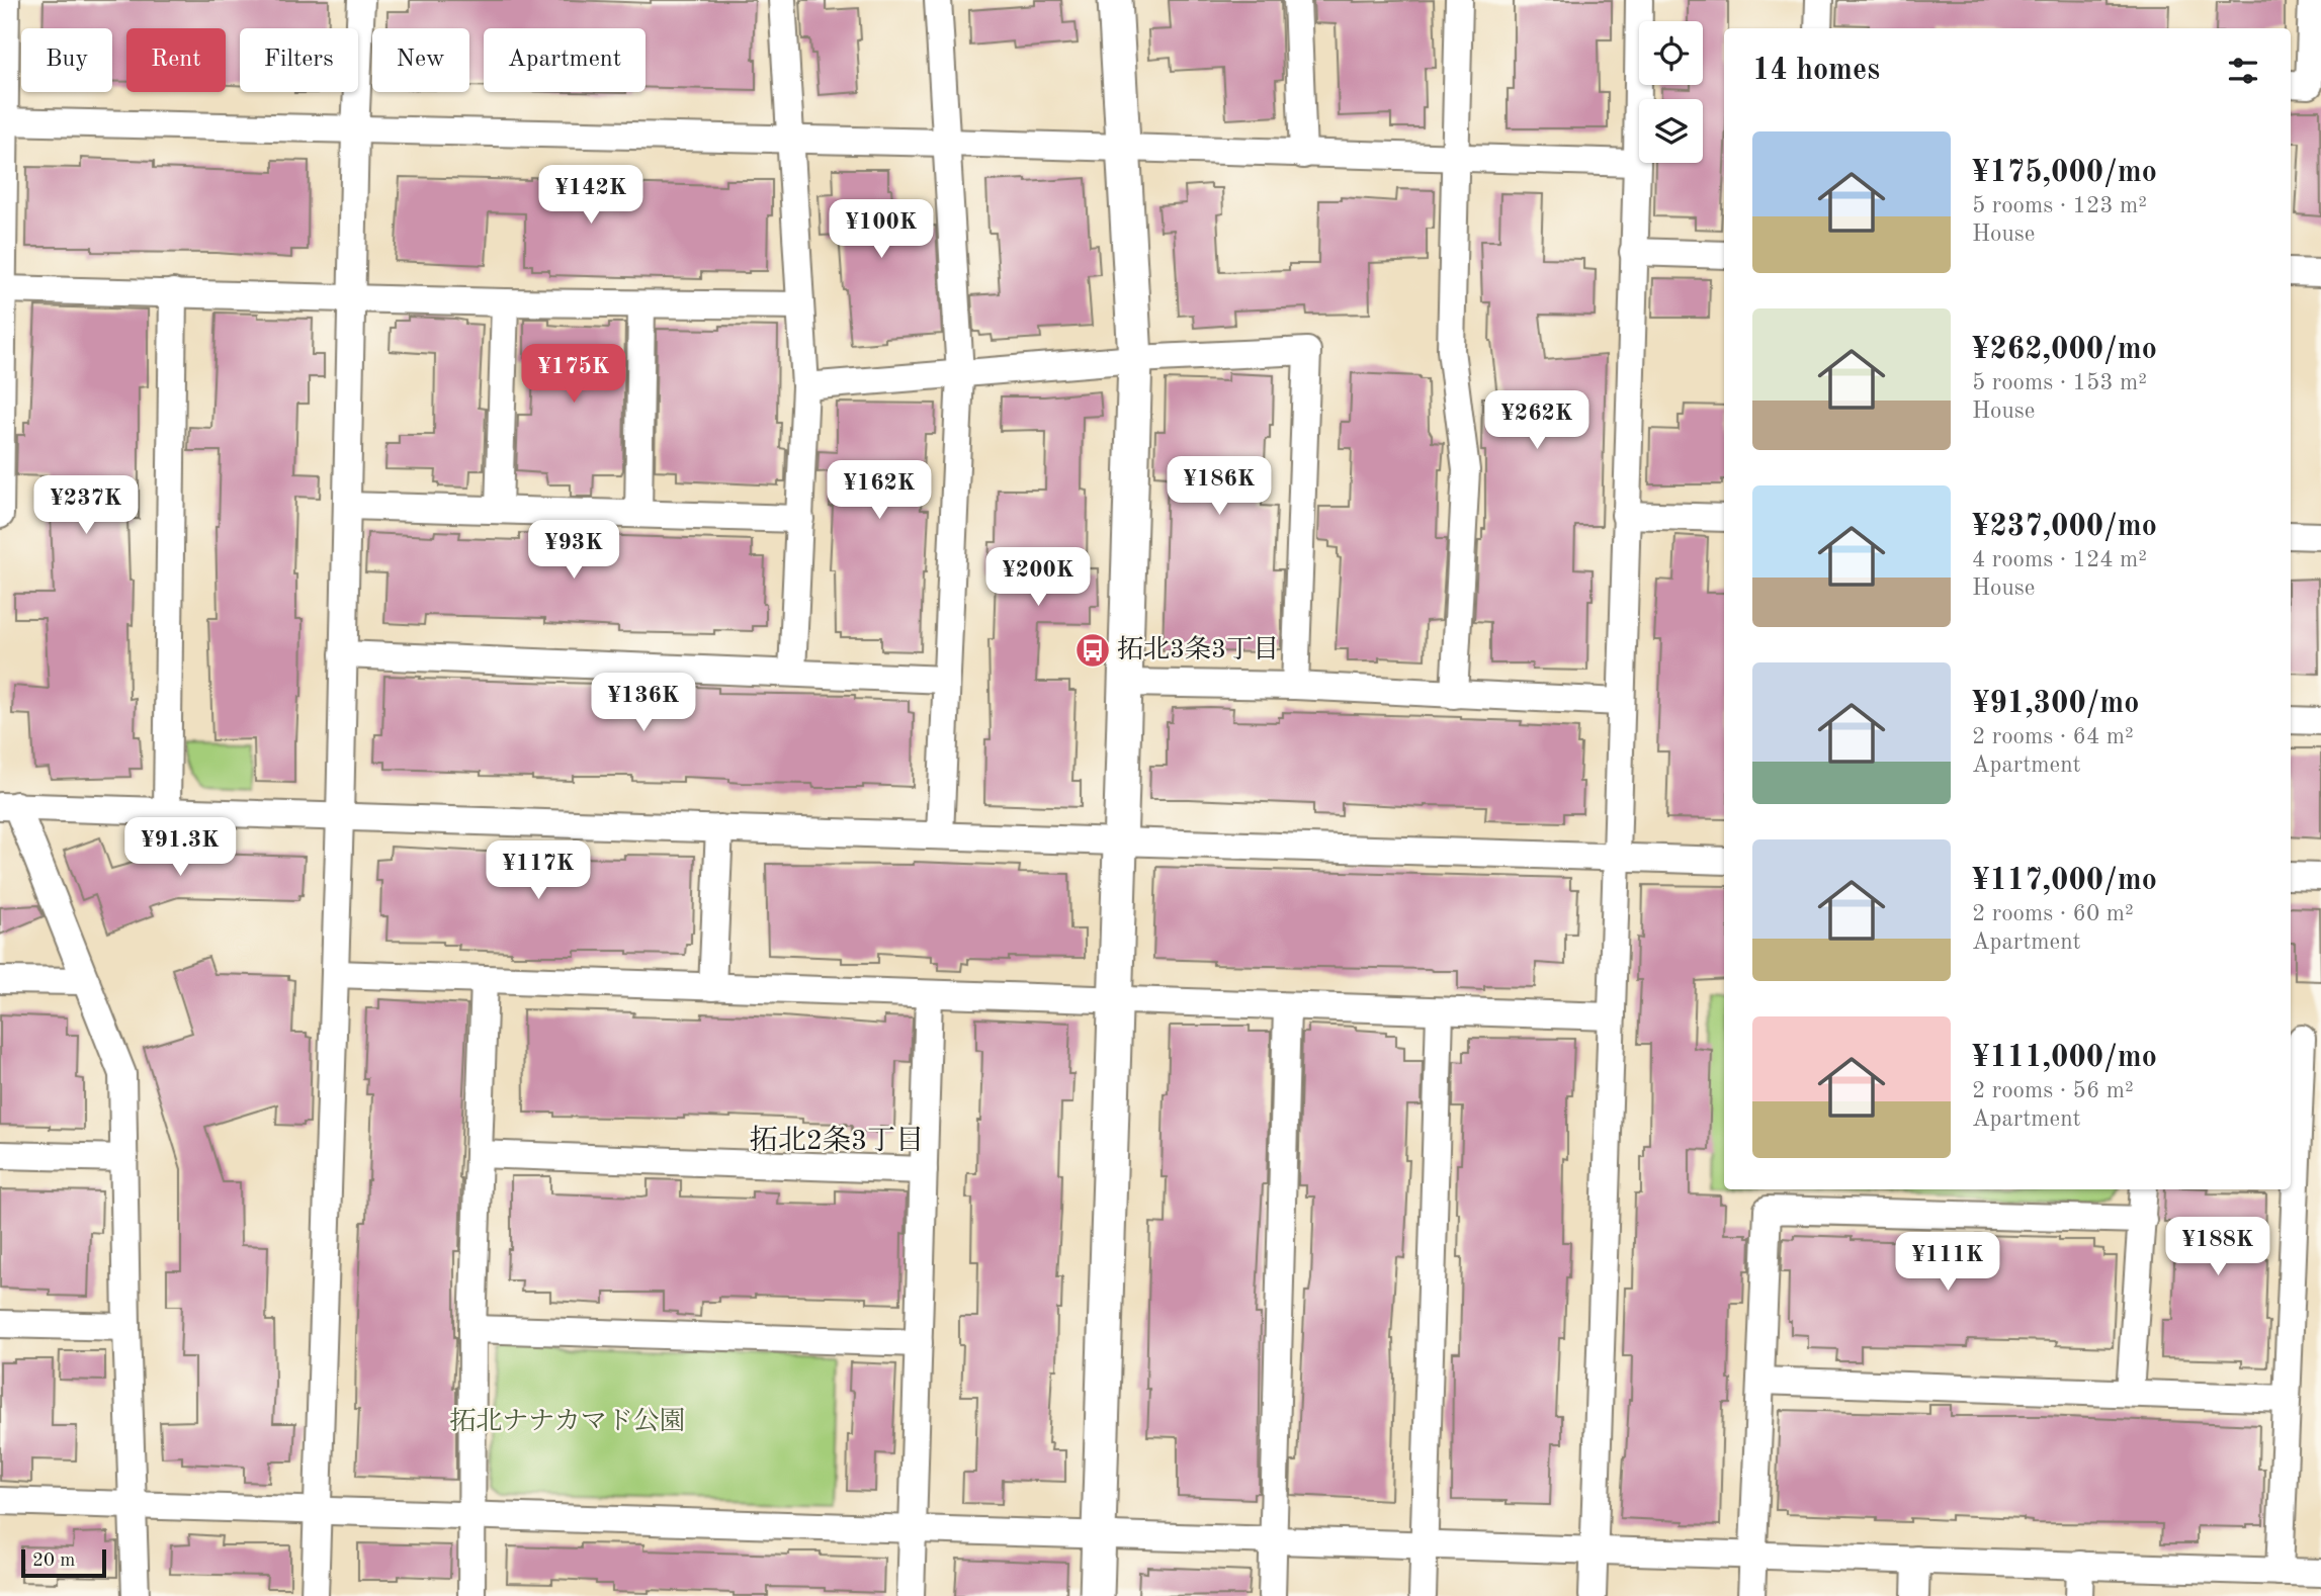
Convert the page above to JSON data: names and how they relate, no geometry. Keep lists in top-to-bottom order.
{
  "districts": ["拓北2条3丁目"],
  "parks": ["拓北ナナカマド公園"],
  "places": {
    "bus stop": ["拓北3条3丁目"]
  },
  "scale_bar": "20 m",
  "page": {
    "chip": [
      "Buy",
      "Rent",
      "Filters",
      "New",
      "Apartment"
    ],
    "heading": "14 homes",
    "list": [
      {
        "name": "¥175,000/mo",
        "note": "5 rooms · 123 m² · House"
      },
      {
        "name": "¥262,000/mo",
        "note": "5 rooms · 153 m² · House"
      },
      {
        "name": "¥237,000/mo",
        "note": "4 rooms · 124 m² · House"
      },
      {
        "name": "¥91,300/mo",
        "note": "2 rooms · 64 m² · Apartment"
      },
      {
        "name": "¥117,000/mo",
        "note": "2 rooms · 60 m² · Apartment"
      },
      {
        "name": "¥111,000/mo",
        "note": "2 rooms · 56 m² · Apartment"
      }
    ],
    "price": [
      "¥142K",
      "¥100K",
      "¥175K",
      "¥262K",
      "¥186K",
      "¥162K",
      "¥237K",
      "¥93K",
      "¥200K",
      "¥136K",
      "¥91.3K",
      "¥117K",
      "¥188K",
      "¥111K"
    ],
    "scale": "20 m"
  }
}
